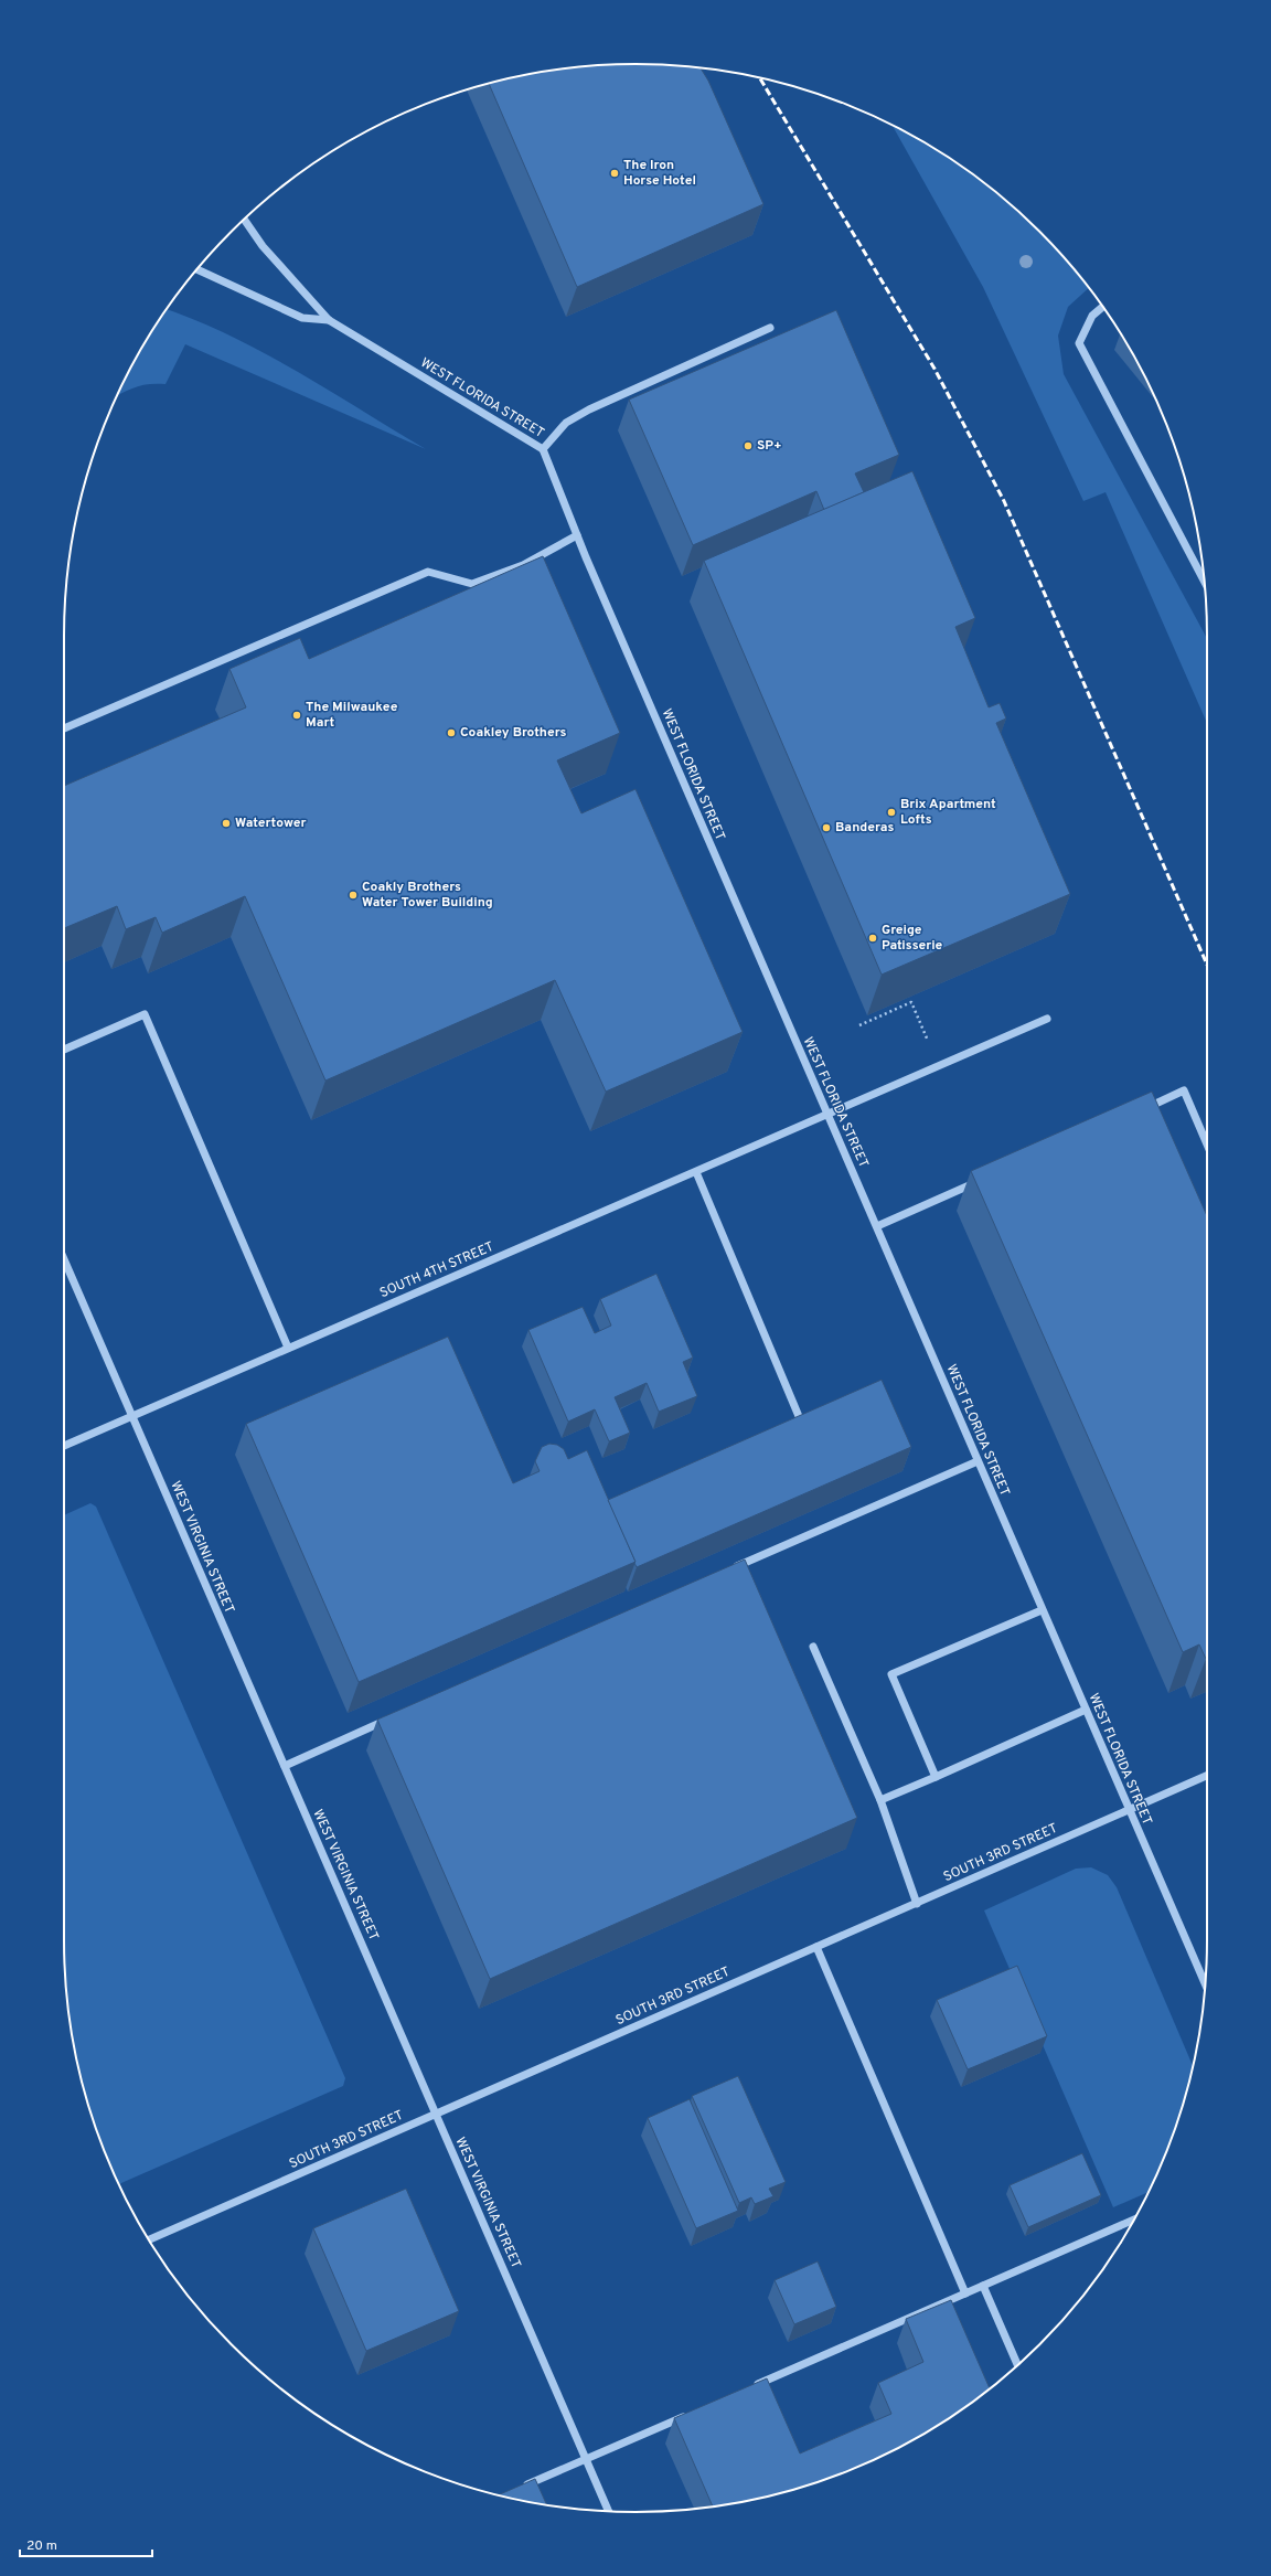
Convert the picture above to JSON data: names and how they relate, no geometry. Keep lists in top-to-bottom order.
{
  "streets": {
    "street": [
      "WEST FLORIDA STREET",
      "SOUTH 4TH STREET",
      "WEST VIRGINIA STREET",
      "SOUTH 3RD STREET"
    ]
  },
  "crossings": [
    ["WEST FLORIDA STREET", "SOUTH 4TH STREET"],
    ["WEST FLORIDA STREET", "SOUTH 3RD STREET"],
    ["SOUTH 4TH STREET", "WEST VIRGINIA STREET"],
    ["WEST VIRGINIA STREET", "SOUTH 3RD STREET"]
  ],
  "places": [
    "The Iron Horse Hotel",
    "SP+",
    "The Milwaukee Mart",
    "Coakley Brothers",
    "Brix Apartment Lofts",
    "Watertower",
    "Banderas",
    "Coakly Brothers Water Tower Building",
    "Greige Patisserie"
  ],
  "scale_bar": "20 m"
}
